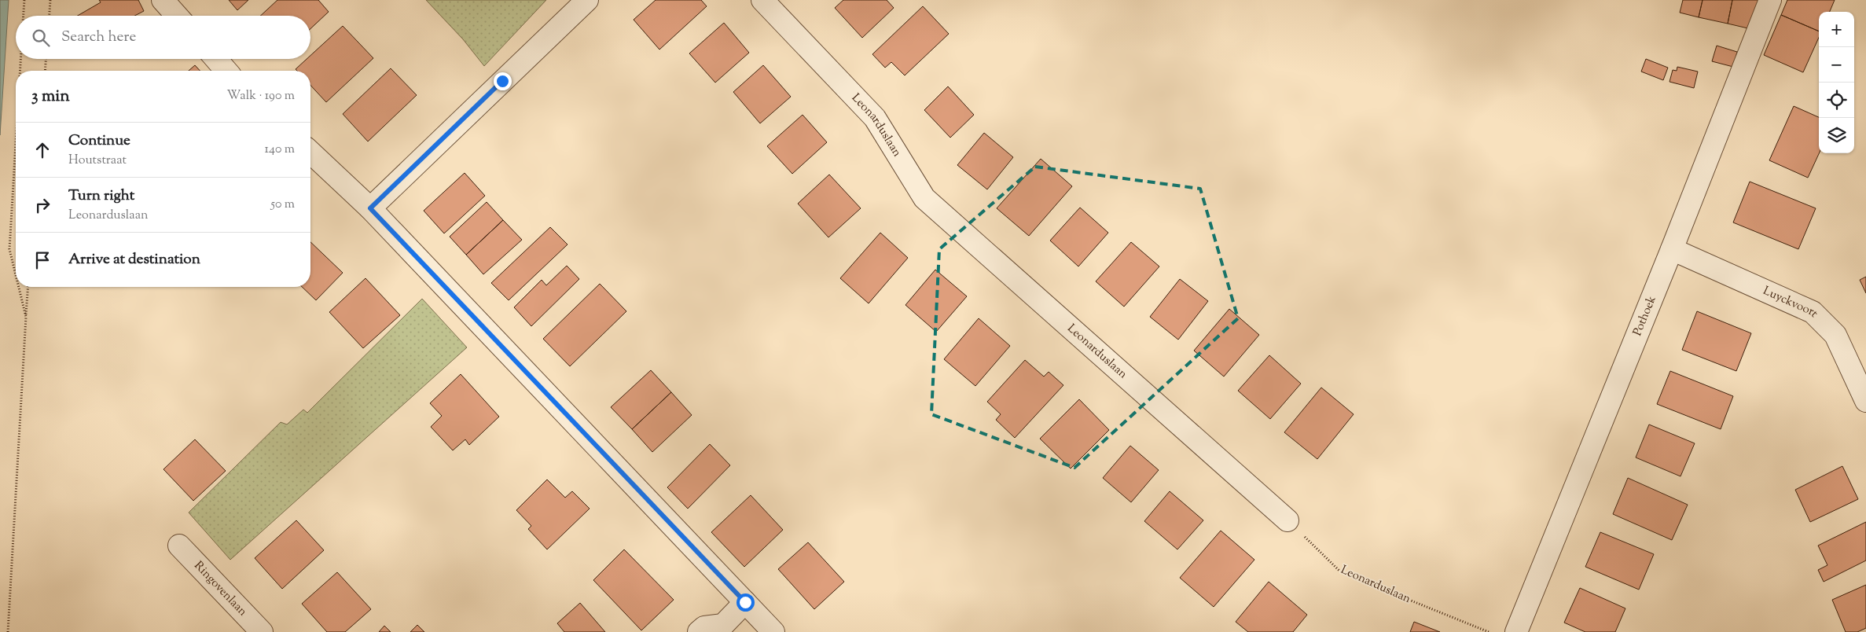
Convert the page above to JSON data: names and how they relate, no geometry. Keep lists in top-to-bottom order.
{
  "streets": {
    "street": [
      "Leonarduslaan",
      "Luyckvoort",
      "Pothoek",
      "Ringovenlaan"
    ]
  },
  "crossings": [
    ["Luyckvoort", "Pothoek"]
  ],
  "page": {
    "map_buttons": ["+", "−"],
    "search": "Search here",
    "heading": ["3 min", "Walk · 190 m"],
    "list": [
      ["Continue", "Houtstraat", "140 m"],
      ["Turn right", "Leonarduslaan", "50 m"],
      "Arrive at destination"
    ]
  }
}
